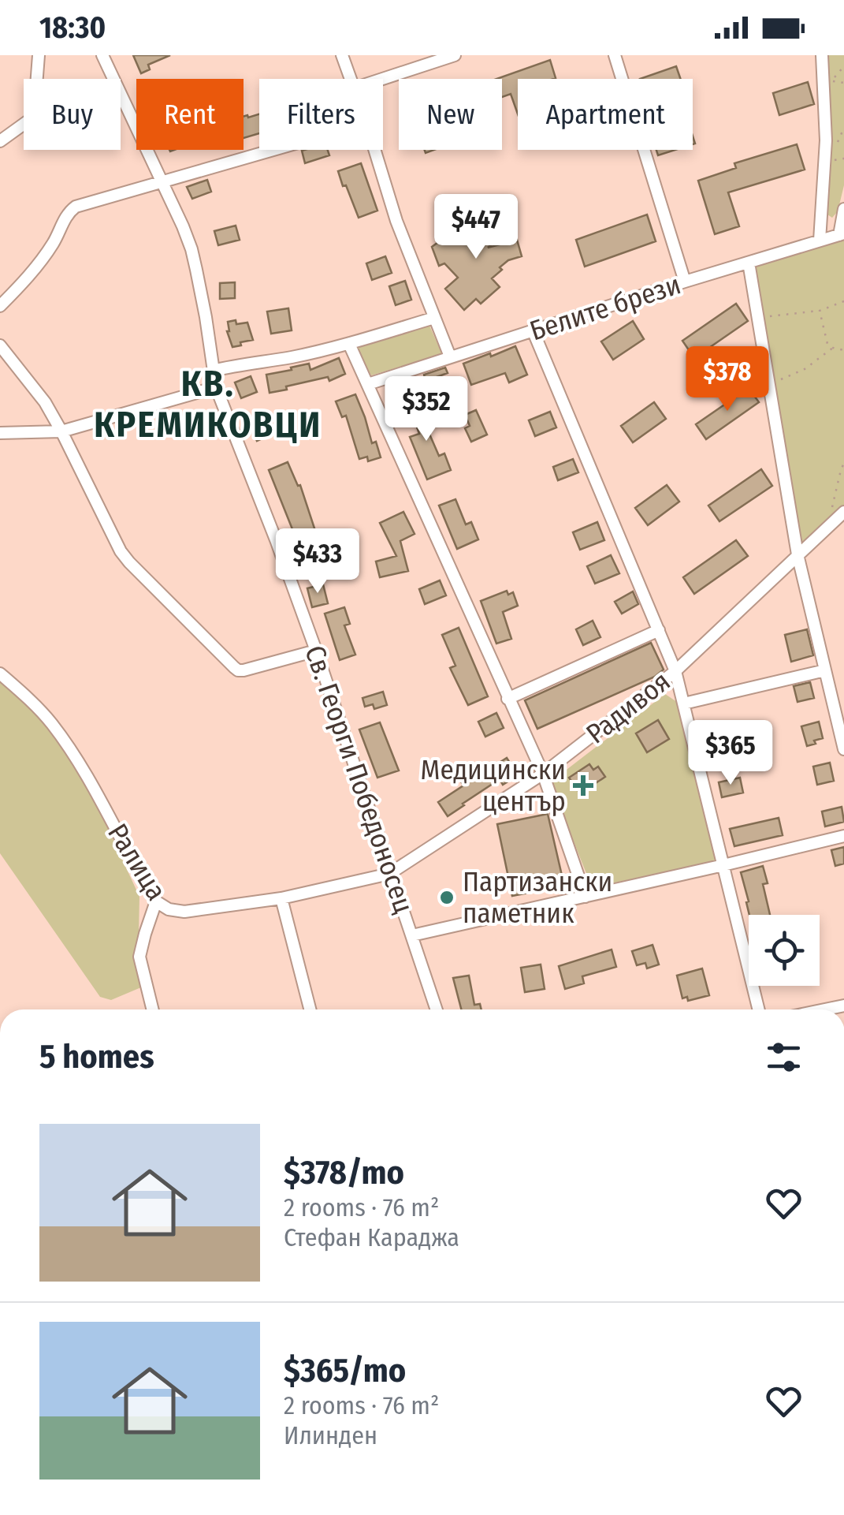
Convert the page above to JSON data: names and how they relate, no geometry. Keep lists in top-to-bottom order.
{
  "streets": {
    "street": [
      "Белите брези",
      "Радивоя",
      "Св. Георги Победоносец",
      "Ралица"
    ]
  },
  "crossings": [
    ["Радивоя", "Св. Георги Победоносец"],
    ["Радивоя", "Ралица"],
    ["Св. Георги Победоносец", "Ралица"]
  ],
  "districts": ["КВ. КРЕМИКОВЦИ"],
  "places": {
    "health": ["Медицински център"],
    "other": ["Партизански паметник"]
  },
  "page": {
    "status": "18:30",
    "chip": [
      "Buy",
      "Rent",
      "Filters",
      "New",
      "Apartment"
    ],
    "price": [
      "$447",
      "$378",
      "$352",
      "$433",
      "$365"
    ],
    "heading": "5 homes",
    "list": [
      {
        "name": "$378/mo",
        "note": "2 rooms · 76 m² · Стефан Караджа"
      },
      {
        "name": "$365/mo",
        "note": "2 rooms · 76 m² · Илинден"
      }
    ]
  }
}
